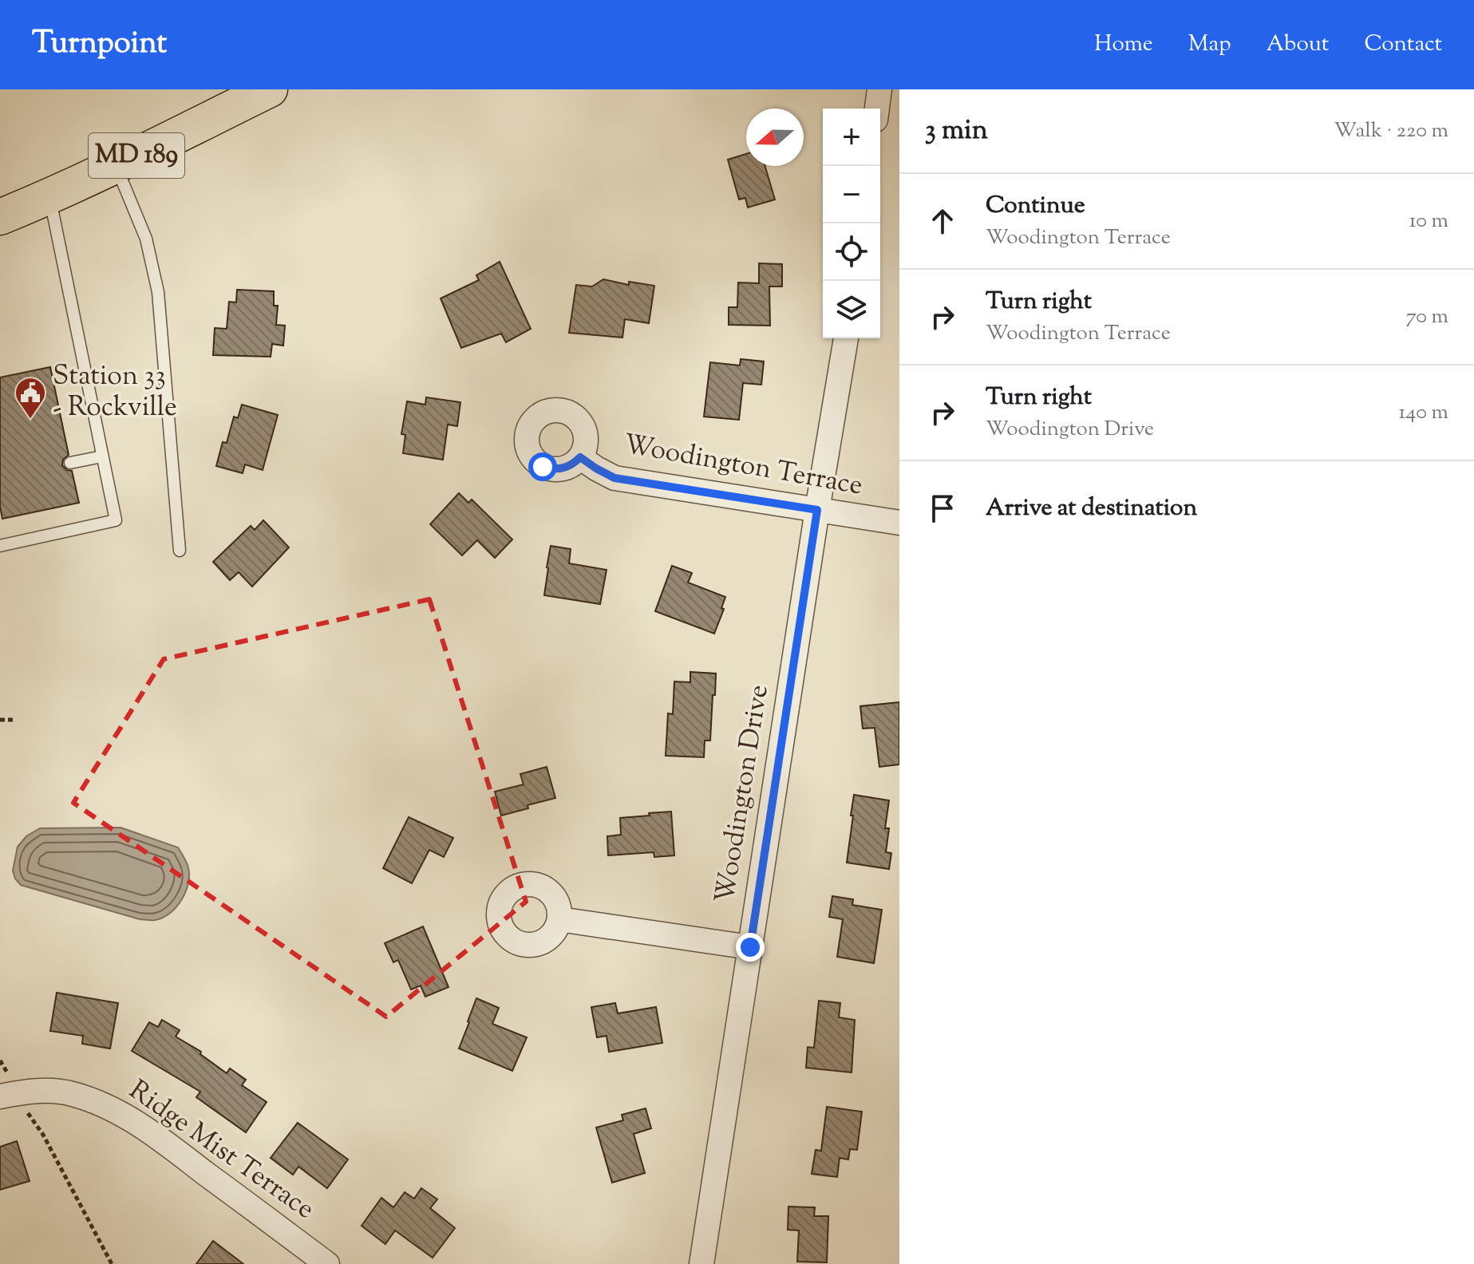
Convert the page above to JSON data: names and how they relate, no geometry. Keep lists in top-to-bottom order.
{
  "streets": {
    "main road": ["MD 189"],
    "street": ["Woodington Terrace", "Woodington Drive", "Ridge Mist Terrace"]
  },
  "crossings": [
    ["Woodington Terrace", "Woodington Drive"]
  ],
  "places": {
    "public building": ["Station 33 - Rockville"]
  },
  "north": "left",
  "page": {
    "header": "Turnpoint",
    "nav": [
      "Home",
      "Map",
      "About",
      "Contact"
    ],
    "heading": ["3 min", "Walk · 220 m"],
    "map_buttons": ["+", "−"],
    "list": [
      ["Continue", "Woodington Terrace", "10 m"],
      ["Turn right", "Woodington Terrace", "70 m"],
      ["Turn right", "Woodington Drive", "140 m"],
      "Arrive at destination"
    ]
  }
}
